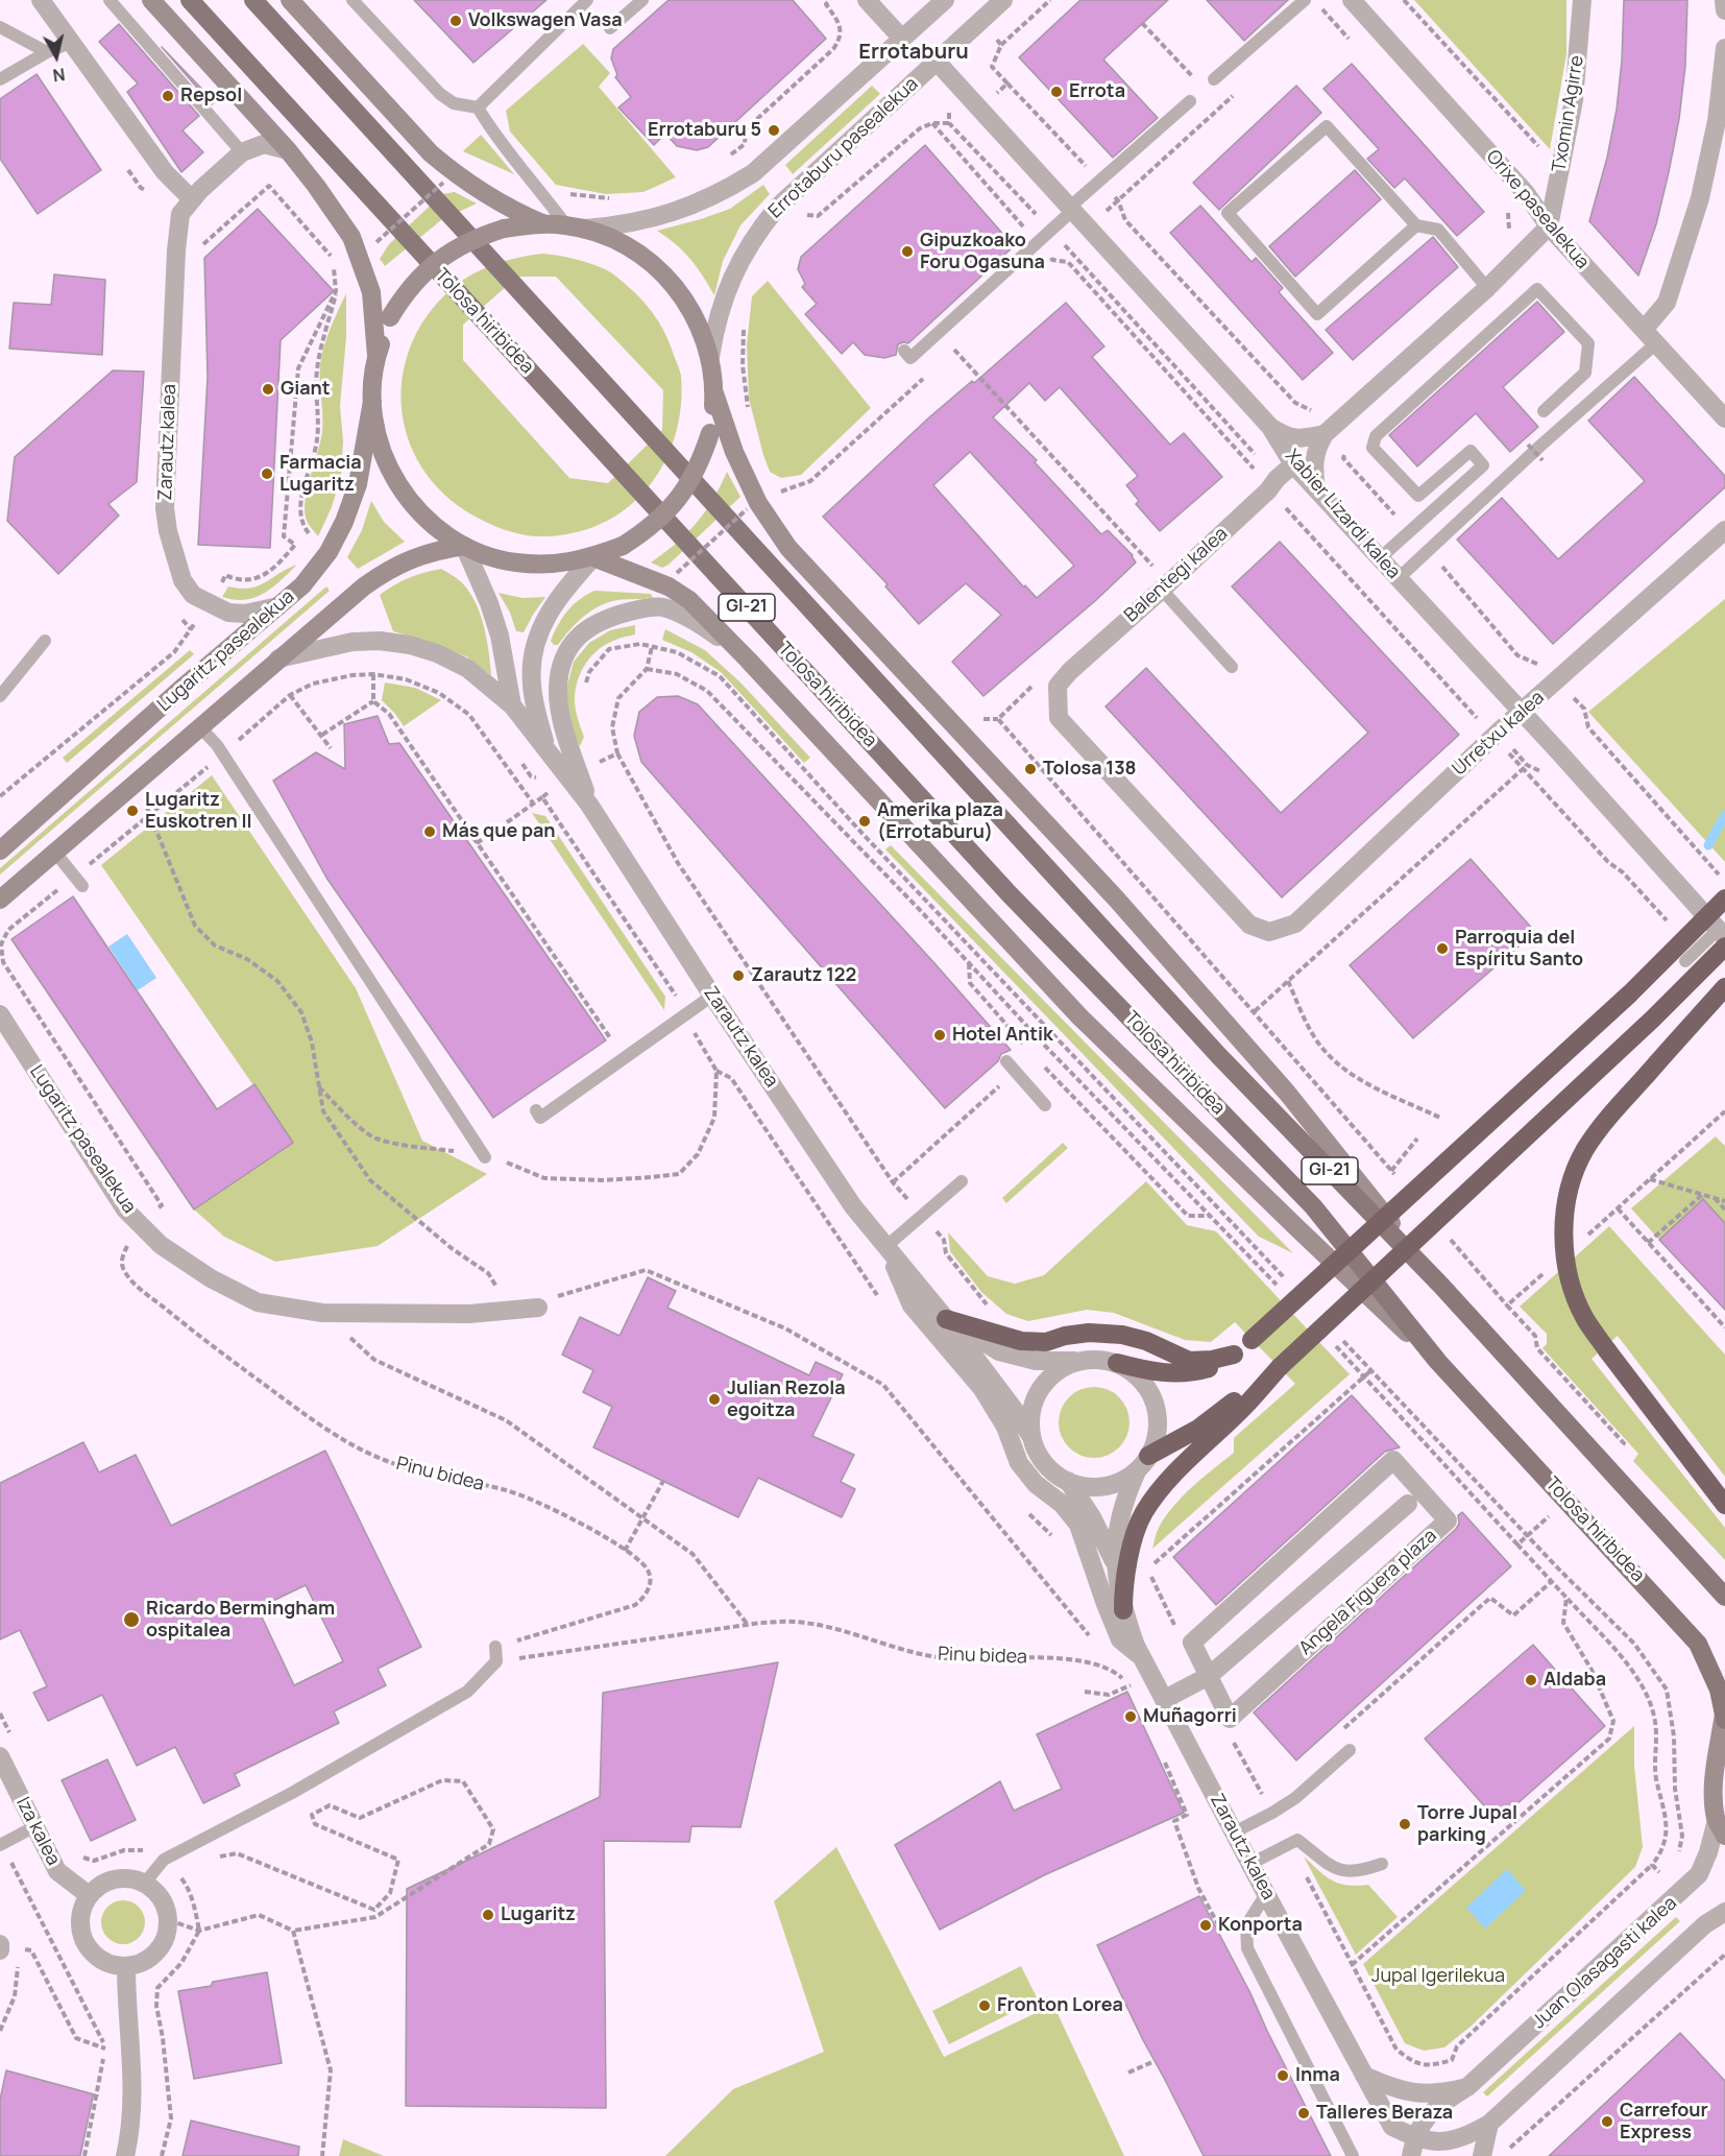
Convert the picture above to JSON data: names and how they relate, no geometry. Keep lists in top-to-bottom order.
{
  "streets": {
    "main road": ["Tolosa hiribidea", "GI-21", "Lugaritz pasealekua"],
    "street": [
      "Txomin Agirre",
      "Errotaburu pasealekua",
      "Orixe pasealekua",
      "Zarautz kalea",
      "Xabier Lizardi kalea",
      "Balentegi kalea",
      "Urretxu kalea",
      "Angela Figuera plaza",
      "Iza kalea",
      "Juan Olasagasti kalea"
    ],
    "path": ["Pinu bidea"]
  },
  "crossings": [
    ["Txomin Agirre", "Orixe pasealekua"],
    ["Errotaburu pasealekua", "Xabier Lizardi kalea"],
    ["Tolosa hiribidea", "Juan Olasagasti kalea"],
    ["Zarautz kalea", "Lugaritz pasealekua"],
    ["Zarautz kalea", "Juan Olasagasti kalea"],
    ["Xabier Lizardi kalea", "Balentegi kalea"],
    ["Xabier Lizardi kalea", "Urretxu kalea"],
    ["Balentegi kalea", "Urretxu kalea"],
    ["Lugaritz pasealekua", "Pinu bidea"]
  ],
  "districts": ["Errotaburu"],
  "parks": ["Jupal Igerilekua"],
  "places": [
    "Volkswagen Vasa",
    "Errota",
    "Repsol",
    "Errotaburu 5",
    "Gipuzkoako Foru Ogasuna",
    "Giant",
    "Farmacia Lugaritz",
    "Tolosa 138",
    "Lugaritz Euskotren II",
    "Amerika plaza (Errotaburu)",
    "Más que pan",
    "Parroquia del Espíritu Santo",
    "Zarautz 122",
    "Hotel Antik",
    "Julian Rezola egoitza",
    "Ricardo Bermingham ospitalea",
    "Aldaba",
    "Muñagorri",
    "Torre Jupal parking",
    "Lugaritz",
    "Konporta",
    "Fronton Lorea",
    "Inma",
    "Talleres Beraza",
    "Carrefour Express"
  ],
  "north": "bottom"
}
